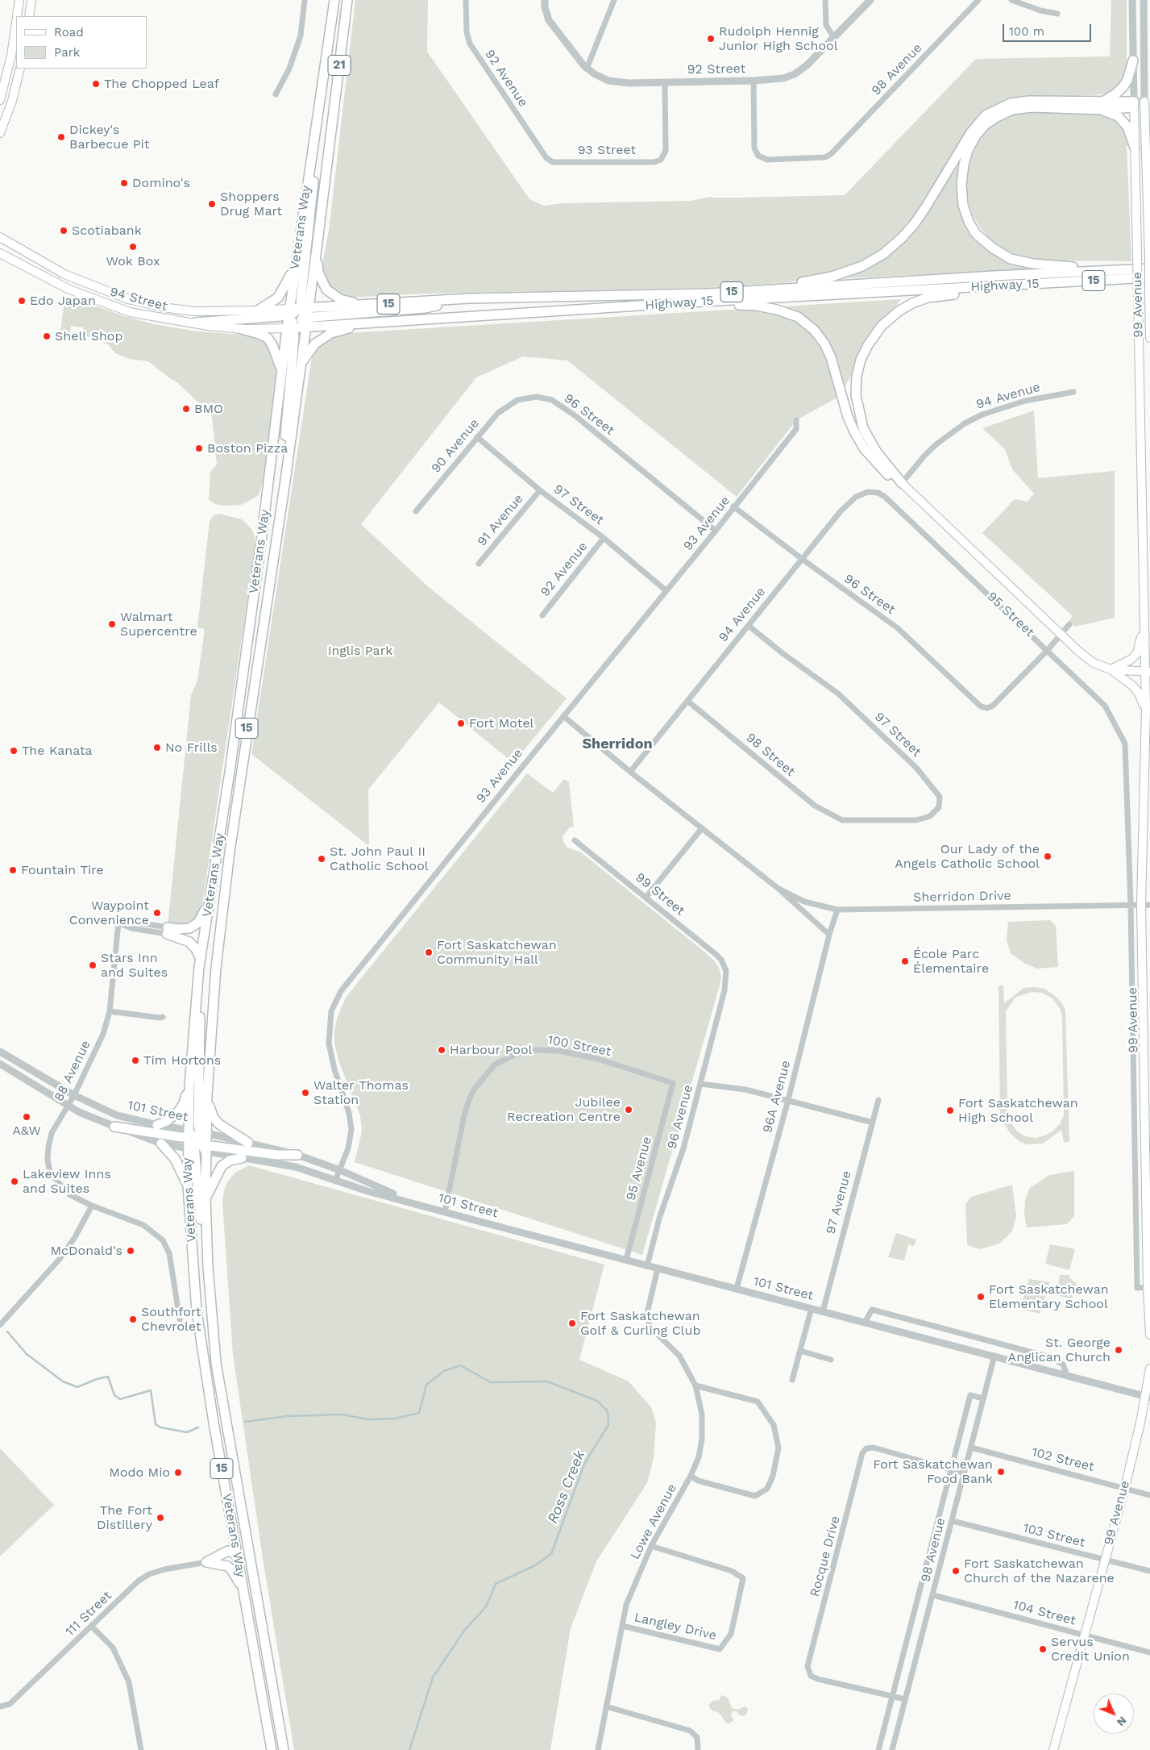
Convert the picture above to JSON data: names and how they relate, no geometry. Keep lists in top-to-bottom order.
{
  "streets": {
    "main road": [
      "21",
      "Veterans Way",
      "15",
      "Highway 15",
      "94 Street",
      "99 Avenue",
      "95 Street"
    ],
    "street": [
      "92 Street",
      "98 Avenue",
      "92 Avenue",
      "93 Street",
      "94 Avenue",
      "96 Street",
      "90 Avenue",
      "97 Street",
      "91 Avenue",
      "93 Avenue",
      "98 Street",
      "99 Street",
      "Sherridon Drive",
      "100 Street",
      "88 Avenue",
      "96A Avenue",
      "101 Street",
      "96 Avenue",
      "95 Avenue",
      "97 Avenue",
      "102 Street",
      "Lowe Avenue",
      "103 Street",
      "Rocque Drive",
      "104 Street",
      "111 Street",
      "Langley Drive"
    ]
  },
  "crossings": [
    ["92 Street", "98 Avenue"],
    ["92 Street", "93 Street"],
    ["98 Avenue", "101 Street"],
    ["98 Avenue", "102 Street"],
    ["98 Avenue", "103 Street"],
    ["98 Avenue", "Rocque Drive"],
    ["98 Avenue", "104 Street"],
    ["92 Avenue", "93 Street"],
    ["92 Avenue", "97 Street"],
    ["Veterans Way", "15"],
    ["Veterans Way", "Highway 15"],
    ["Veterans Way", "94 Street"],
    ["Veterans Way", "101 Street"],
    ["15", "Highway 15"],
    ["15", "94 Street"],
    ["99 Avenue", "95 Street"],
    ["99 Avenue", "Sherridon Drive"],
    ["99 Avenue", "101 Street"],
    ["99 Avenue", "102 Street"],
    ["99 Avenue", "103 Street"],
    ["99 Avenue", "104 Street"],
    ["94 Avenue", "96 Street"],
    ["94 Avenue", "97 Street"],
    ["94 Avenue", "95 Street"],
    ["94 Avenue", "98 Street"],
    ["94 Avenue", "Sherridon Drive"],
    ["96 Street", "90 Avenue"],
    ["96 Street", "93 Avenue"],
    ["96 Street", "95 Street"],
    ["90 Avenue", "97 Street"],
    ["97 Street", "91 Avenue"],
    ["97 Street", "93 Avenue"],
    ["97 Street", "98 Street"],
    ["93 Avenue", "Sherridon Drive"],
    ["93 Avenue", "101 Street"],
    ["99 Street", "96 Avenue"],
    ["Sherridon Drive", "96A Avenue"],
    ["100 Street", "101 Street"],
    ["100 Street", "95 Avenue"],
    ["88 Avenue", "101 Street"],
    ["96A Avenue", "101 Street"],
    ["101 Street", "96 Avenue"],
    ["101 Street", "95 Avenue"],
    ["101 Street", "97 Avenue"],
    ["101 Street", "Lowe Avenue"],
    ["Lowe Avenue", "Langley Drive"]
  ],
  "districts": ["Sherridon"],
  "water": ["Ross Creek"],
  "parks": ["Inglis Park"],
  "places": [
    "Rudolph Hennig Junior High School",
    "The Chopped Leaf",
    "Dickey's Barbecue Pit",
    "Domino's",
    "Shoppers Drug Mart",
    "Scotiabank",
    "Wok Box",
    "Edo Japan",
    "Shell Shop",
    "BMO",
    "Boston Pizza",
    "Walmart Supercentre",
    "Fort Motel",
    "No Frills",
    "The Kanata",
    "Our Lady of the Angels Catholic School",
    "St. John Paul II Catholic School",
    "Fountain Tire",
    "Waypoint Convenience",
    "Fort Saskatchewan Community Hall",
    "École Parc Élementaire",
    "Stars Inn and Suites",
    "Harbour Pool",
    "Tim Hortons",
    "Walter Thomas Station",
    "Jubilee Recreation Centre",
    "Fort Saskatchewan High School",
    "A&W",
    "Lakeview Inns and Suites",
    "McDonald's",
    "Fort Saskatchewan Elementary School",
    "Southfort Chevrolet",
    "Fort Saskatchewan Golf & Curling Club",
    "St. George Anglican Church",
    "Fort Saskatchewan Food Bank",
    "Modo Mio",
    "The Fort Distillery",
    "Fort Saskatchewan Church of the Nazarene",
    "Servus Credit Union"
  ],
  "legend": ["Road", "Park"],
  "scale_bar": "100 m",
  "north": "bottom right"
}
